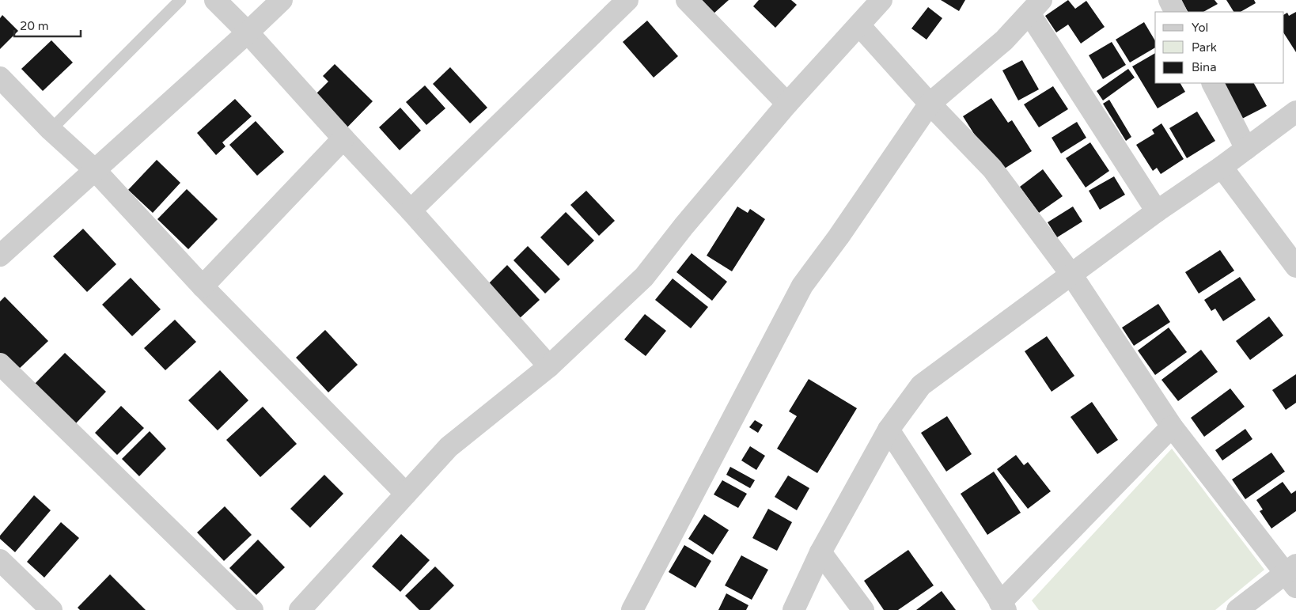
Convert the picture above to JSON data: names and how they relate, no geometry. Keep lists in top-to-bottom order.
{
  "legend": ["Yol", "Park", "Bina"],
  "scale_bar": "20 m"
}
